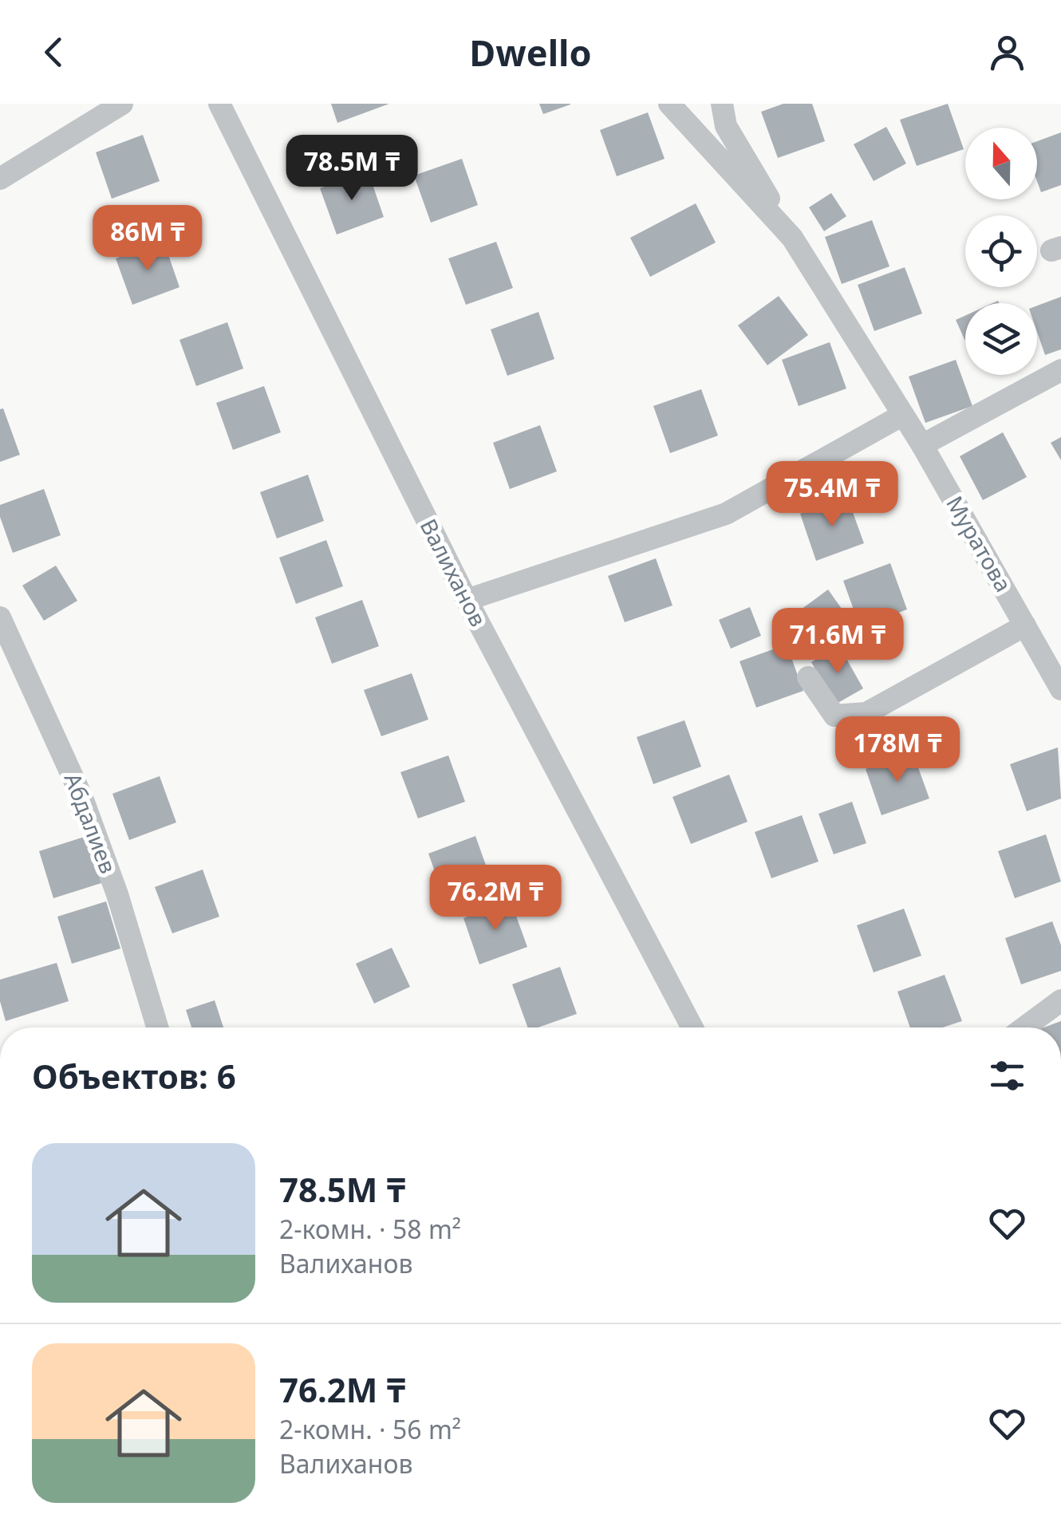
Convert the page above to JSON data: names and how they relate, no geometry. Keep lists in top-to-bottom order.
{
  "streets": {
    "street": ["Муратова", "Валиханов", "Абдалиев"]
  },
  "north": "top",
  "page": {
    "header": "Dwello",
    "price": [
      "78.5M ₸",
      "86M ₸",
      "75.4M ₸",
      "71.6M ₸",
      "178M ₸",
      "76.2M ₸"
    ],
    "heading": "Объектов: 6",
    "list": [
      {
        "name": "78.5M ₸",
        "note": "2-комн. · 58 m² · Валиханов"
      },
      {
        "name": "76.2M ₸",
        "note": "2-комн. · 56 m² · Валиханов"
      }
    ]
  }
}
